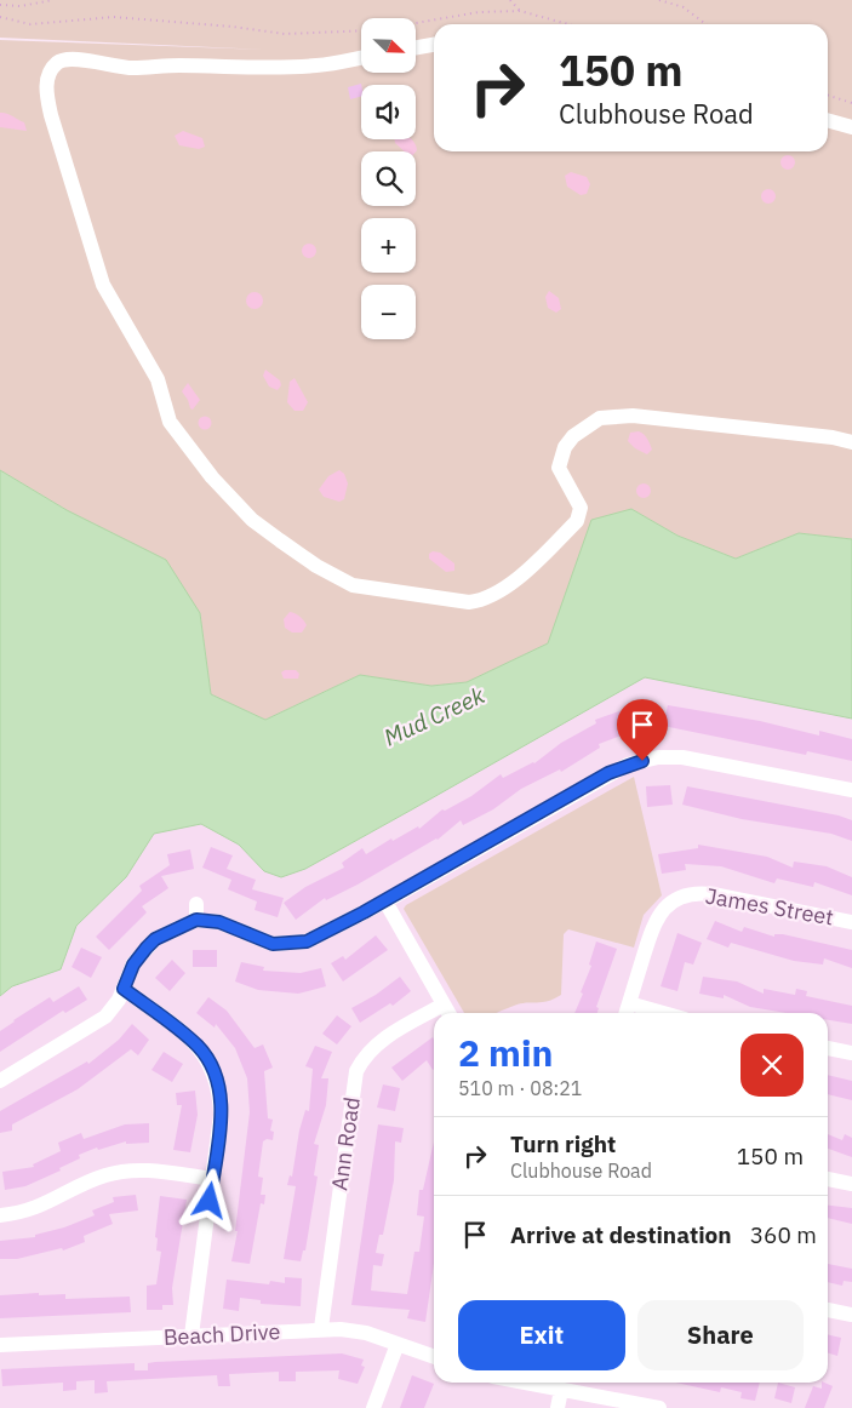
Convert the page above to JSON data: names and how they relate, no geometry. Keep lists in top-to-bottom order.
{
  "streets": {
    "street": ["James Street", "Ann Road", "Beach Drive"]
  },
  "crossings": [
    ["Ann Road", "Beach Drive"]
  ],
  "water": ["Mud Creek"],
  "north": "bottom right",
  "page": {
    "map_buttons": ["+", "−"],
    "turn": ["150 m", "Clubhouse Road"],
    "heading": ["2 min", "510 m · 08:21"],
    "list": [
      {
        "name": "Turn right",
        "note": "Clubhouse Road",
        "value": "150 m"
      },
      {
        "name": "Arrive at destination",
        "value": "360 m"
      }
    ],
    "buttons": ["Exit", "Share"]
  }
}
